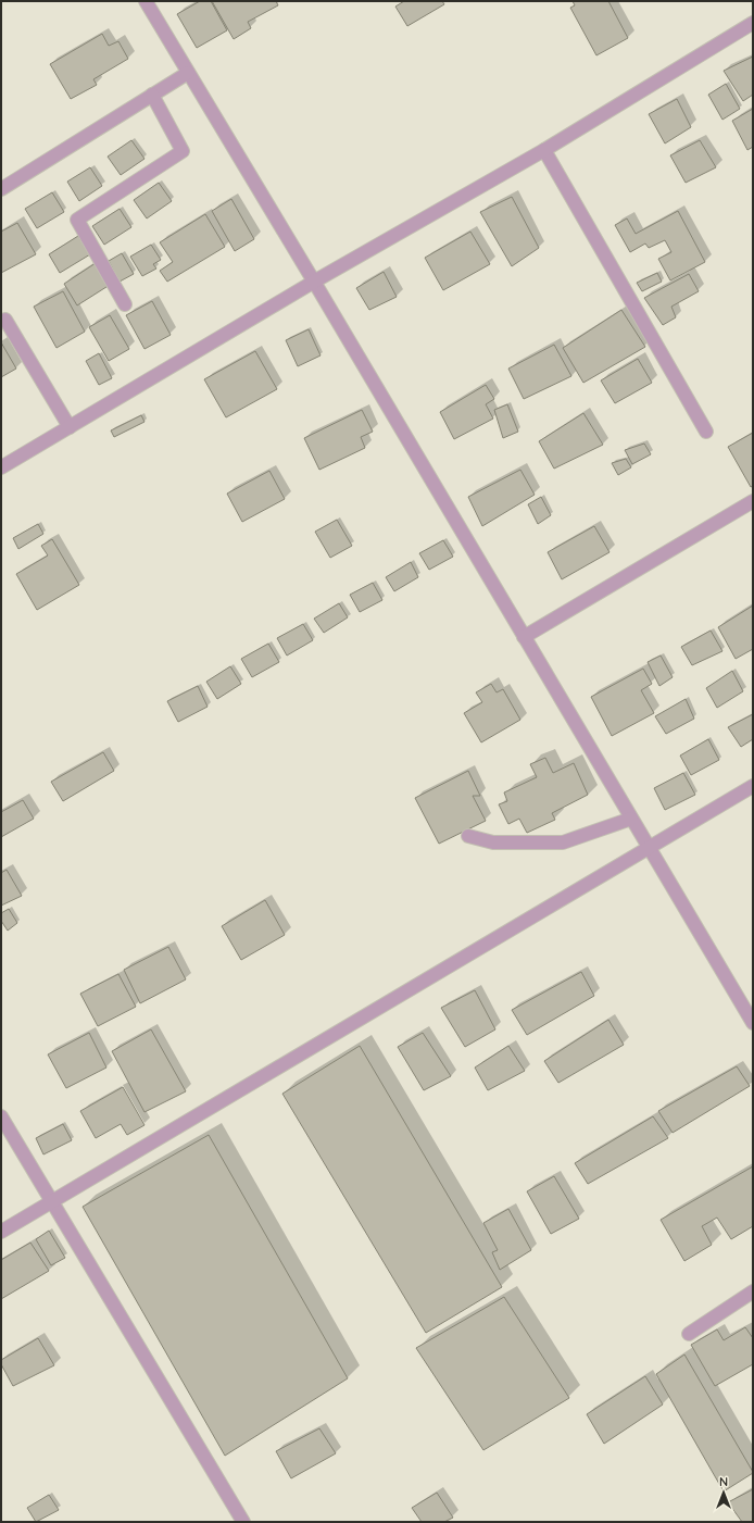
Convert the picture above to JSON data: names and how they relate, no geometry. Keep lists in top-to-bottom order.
{
  "north": "top"
}
